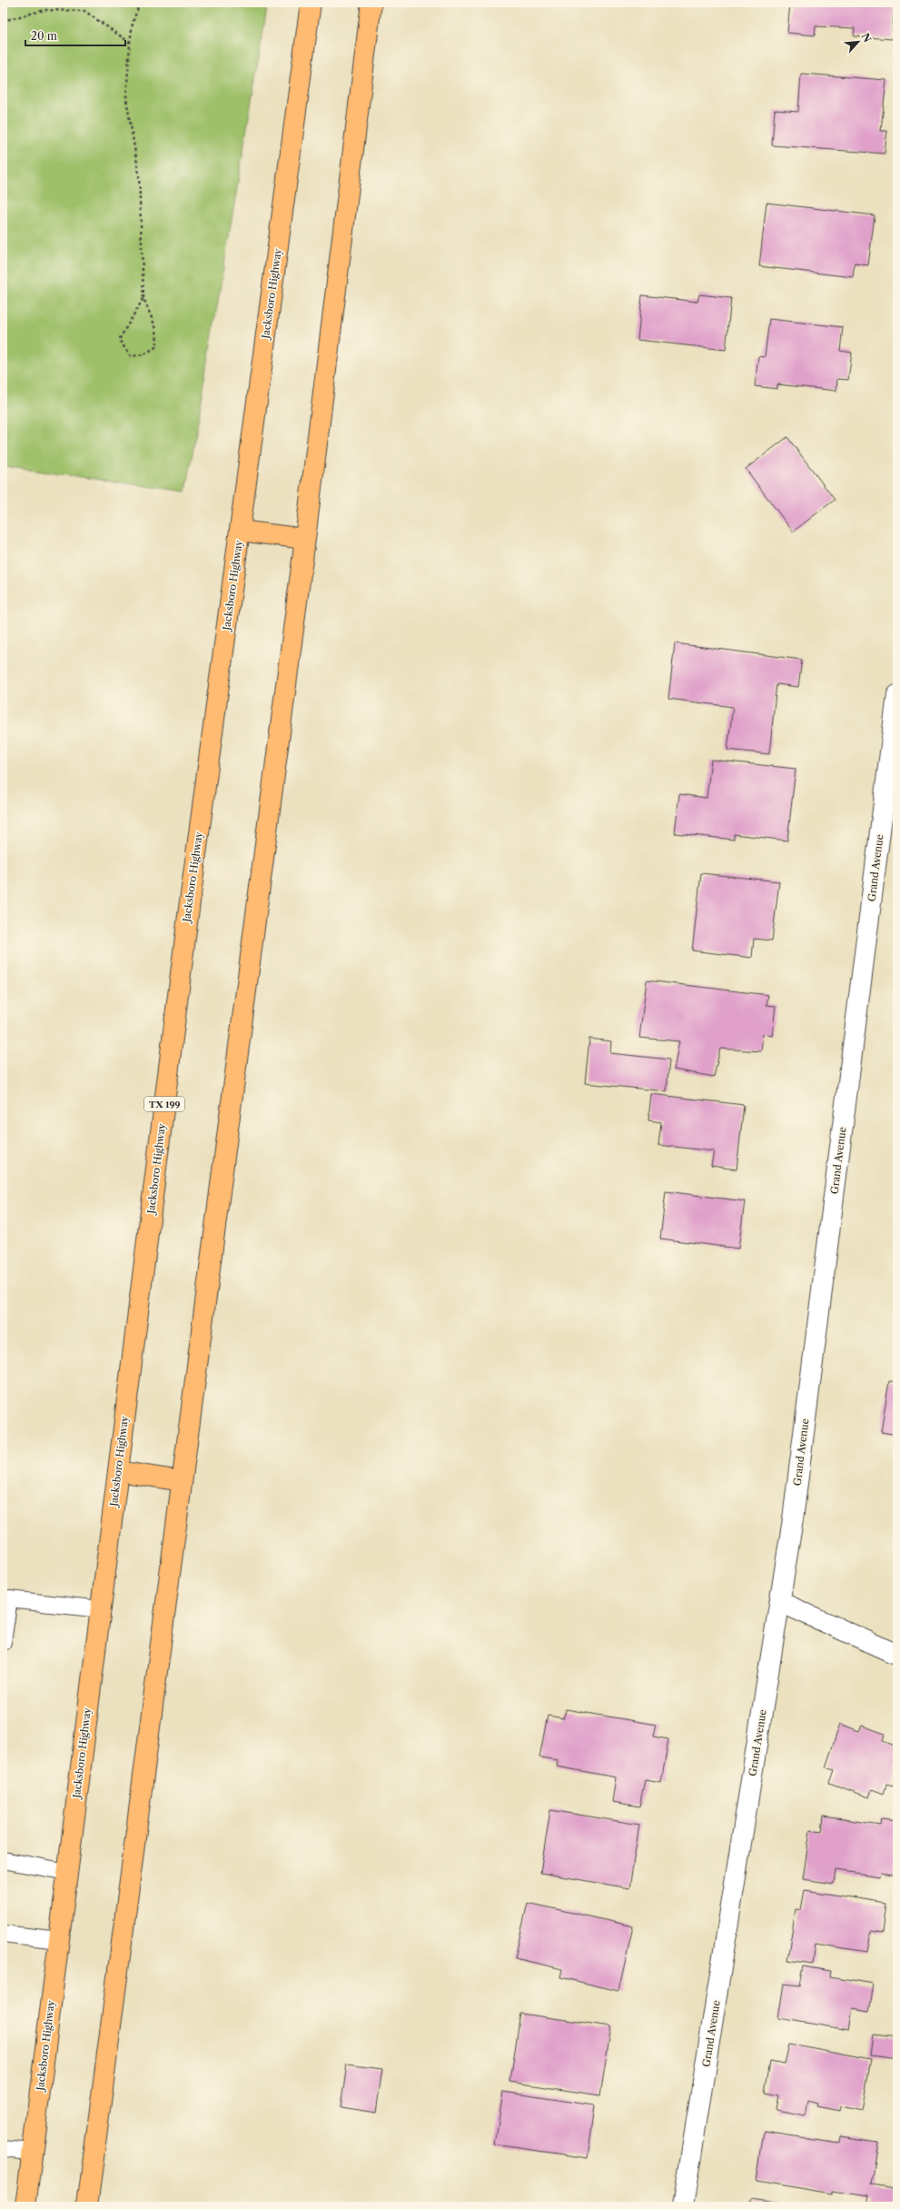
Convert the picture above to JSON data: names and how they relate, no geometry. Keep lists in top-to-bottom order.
{
  "streets": {
    "main road": ["Jacksboro Highway", "TX 199"],
    "street": ["Grand Avenue"]
  },
  "scale_bar": "20 m",
  "north": "top right"
}
